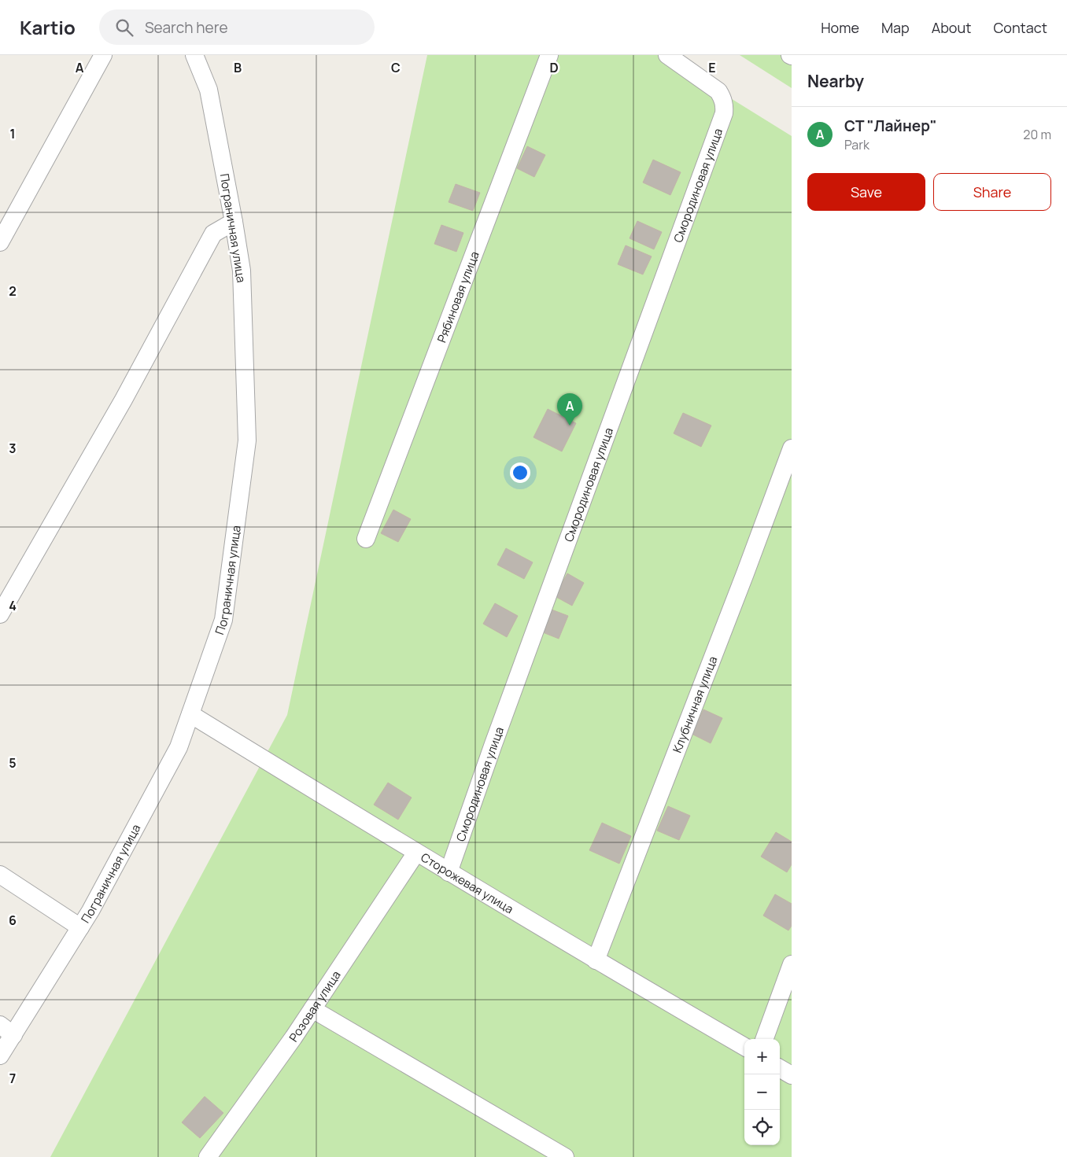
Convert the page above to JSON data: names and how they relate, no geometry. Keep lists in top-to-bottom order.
{
  "streets": {
    "street": [
      "Смородиновая улица",
      "Пограничная улица",
      "Рябиновая улица",
      "Клубничная улица",
      "Сторожевая улица",
      "Розовая улица"
    ]
  },
  "crossings": [
    ["Смородиновая улица", "Сторожевая улица"],
    ["Пограничная улица", "Сторожевая улица"],
    ["Клубничная улица", "Сторожевая улица"],
    ["Сторожевая улица", "Розовая улица"]
  ],
  "page": {
    "header": "Kartio",
    "search": "Search here",
    "nav": [
      "Home",
      "Map",
      "About",
      "Contact"
    ],
    "heading": "Nearby",
    "list": [
      {
        "mark": "A",
        "name": "СТ \"Лайнер\"",
        "note": "Park",
        "value": "20 m"
      }
    ],
    "buttons": ["Save", "Share"],
    "pins": "A",
    "map_buttons": ["+", "−"]
  },
  "grid": {
    "columns": [
      "A",
      "B",
      "C",
      "D",
      "E"
    ],
    "rows": [
      "1",
      "2",
      "3",
      "4",
      "5",
      "6",
      "7"
    ]
  }
}
